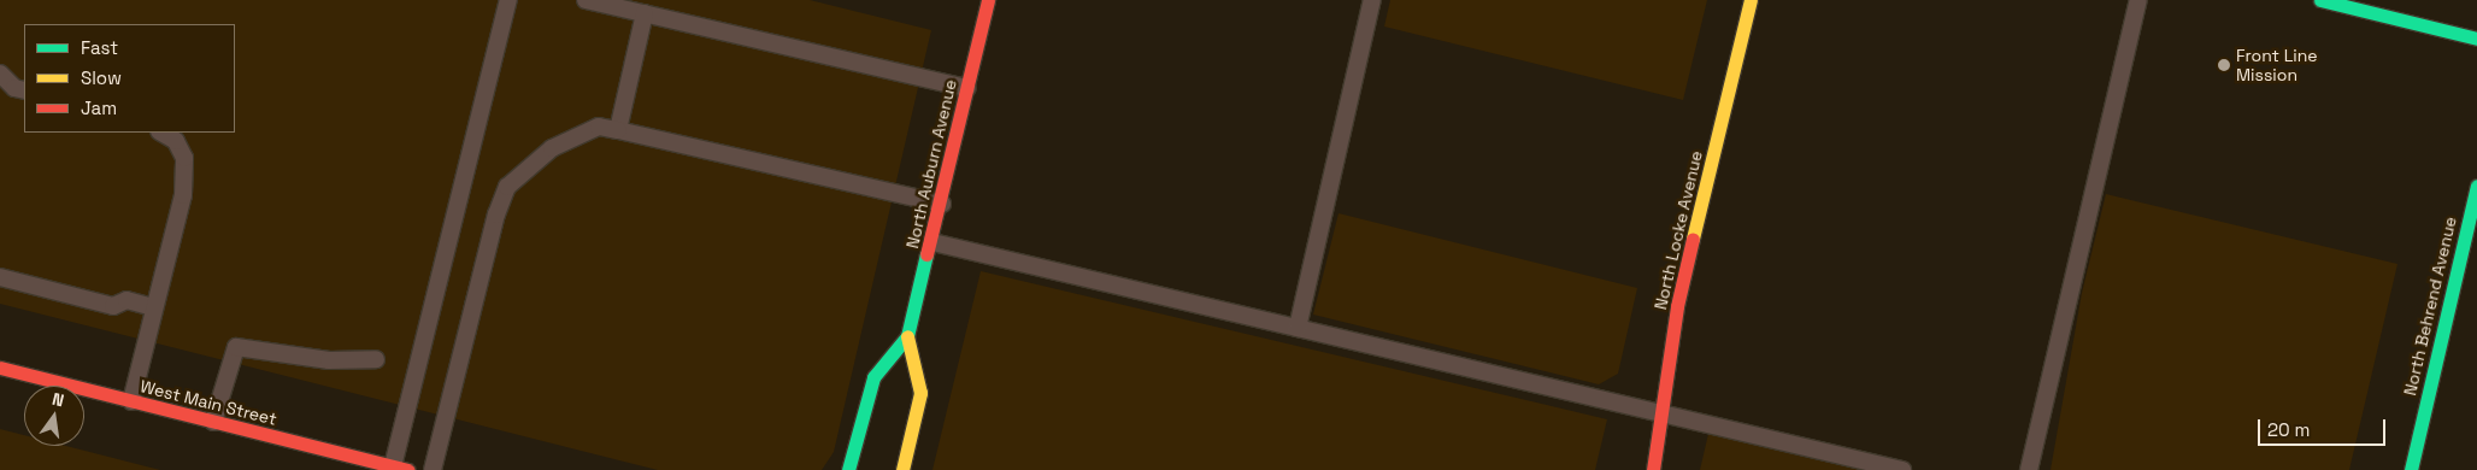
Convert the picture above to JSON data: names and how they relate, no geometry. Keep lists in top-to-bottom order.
{
  "streets": {
    "main road": [
      "North Auburn Avenue",
      "North Locke Avenue",
      "North Behrend Avenue",
      "West Main Street"
    ]
  },
  "places": ["Front Line Mission"],
  "legend": ["Fast", "Slow", "Jam"],
  "scale_bar": "20 m",
  "north": "top"
}
